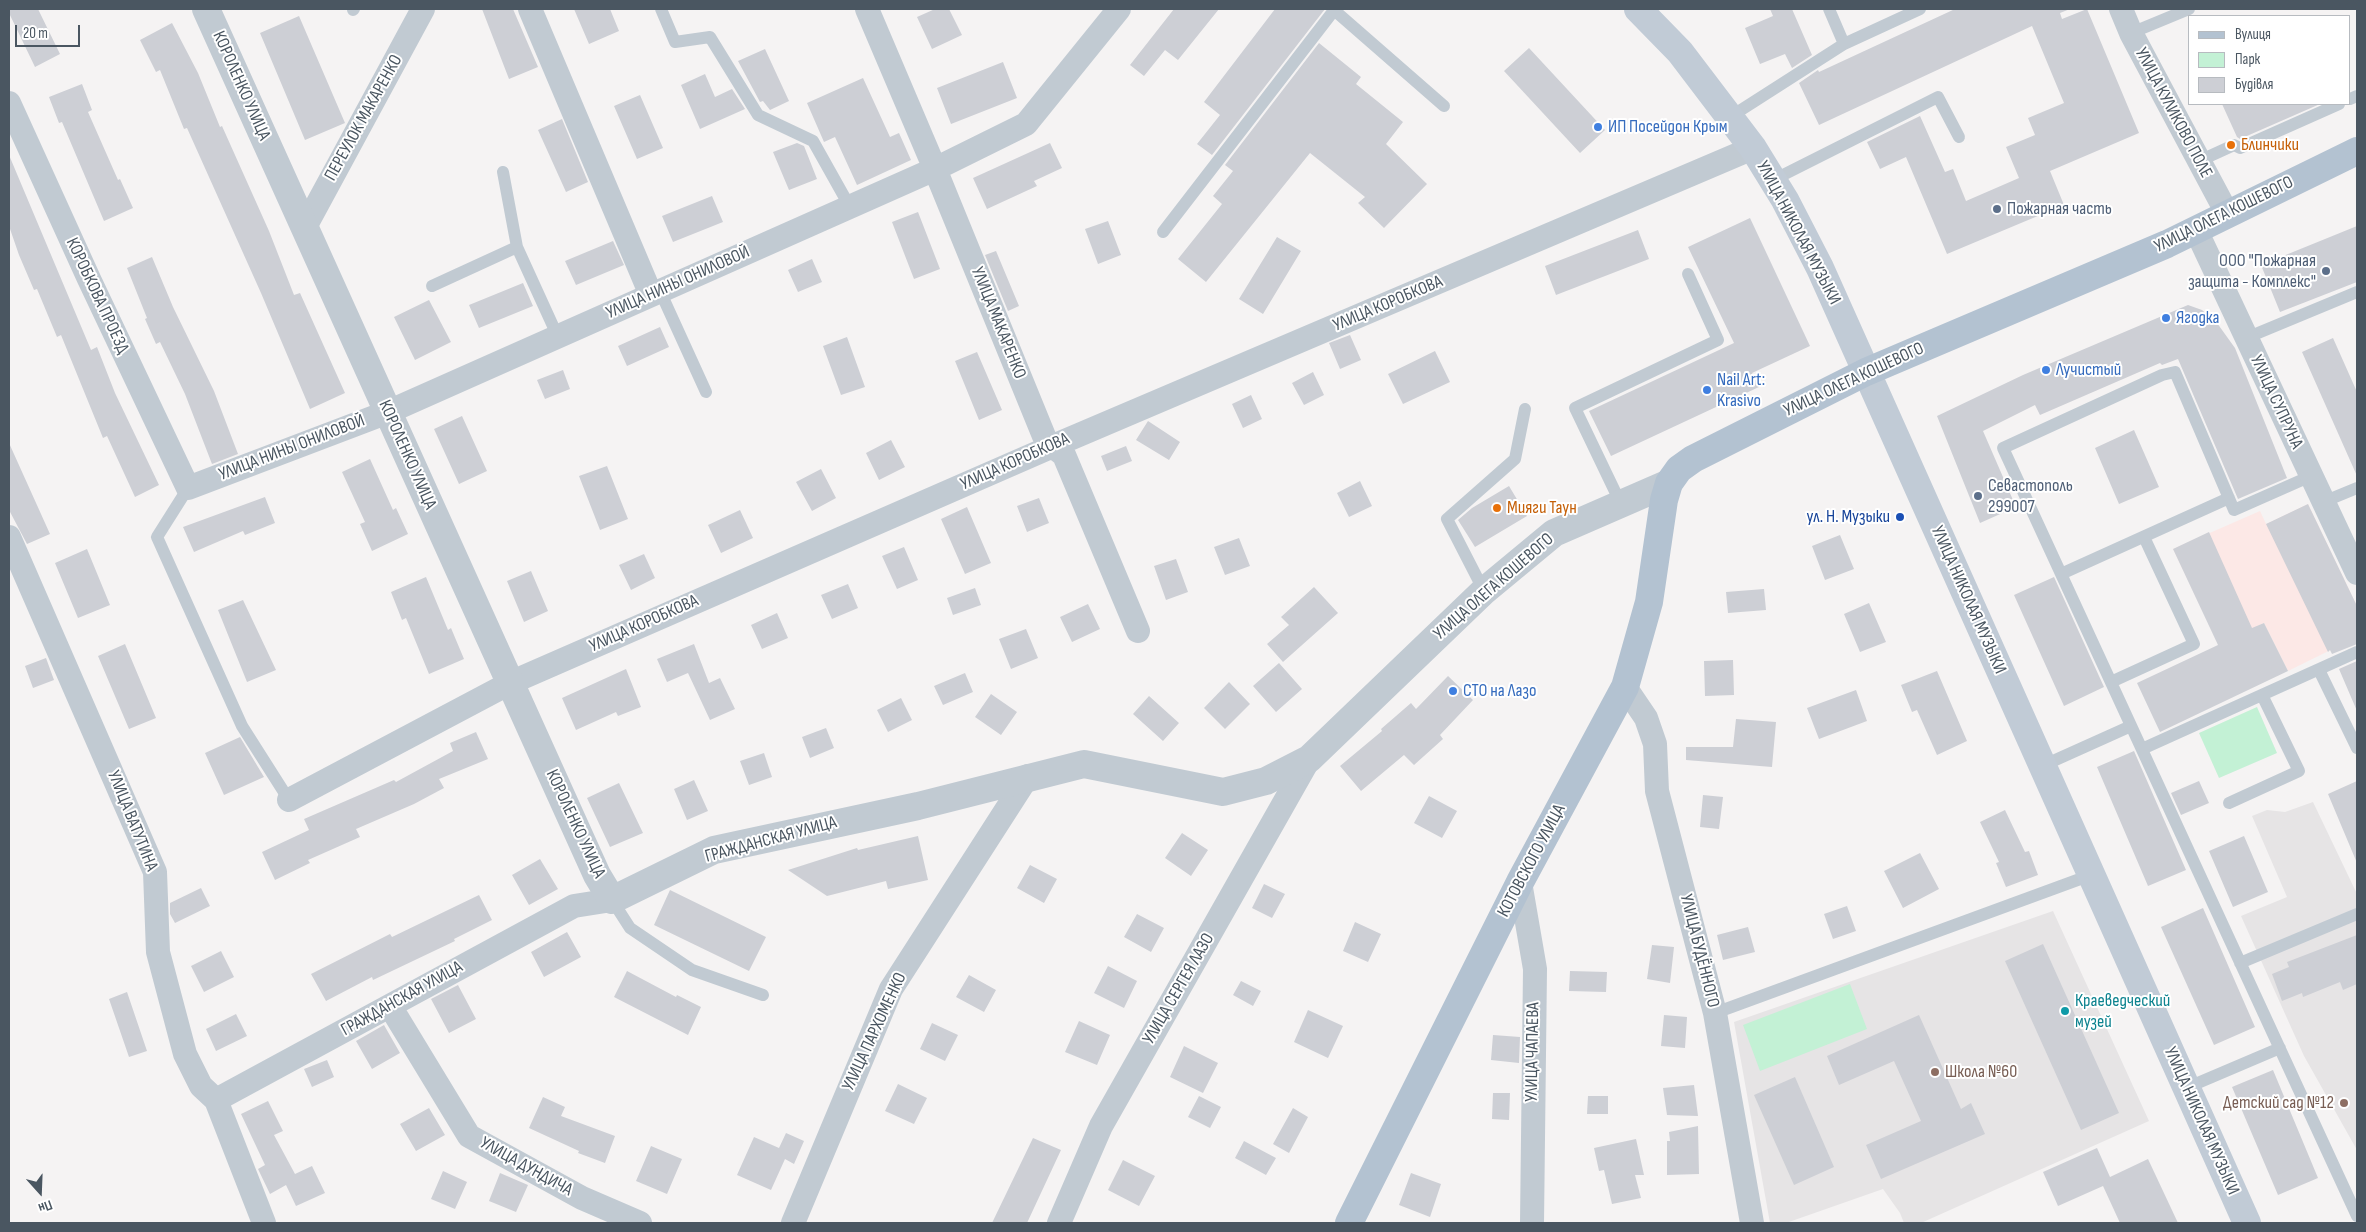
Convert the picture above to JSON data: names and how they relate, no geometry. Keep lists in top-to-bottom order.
{
  "streets": {
    "main road": ["УЛИЦА ОЛЕГА КОШЕВОГО", "УЛИЦА НИКОЛАЯ МУЗЫКИ", "КОТОВСКОГО УЛИЦА"],
    "street": [
      "КОРОЛЕНКО УЛИЦА",
      "УЛИЦА КУЛИКОВО ПОЛЕ",
      "ПЕРЕУЛОК МАКАРЕНКО",
      "УЛИЦА НИНЫ ОНИЛОВОЙ",
      "КОРОБКОВА ПРОЕЗД",
      "УЛИЦА КОРОБКОВА",
      "УЛИЦА МАКАРЕНКО",
      "УЛИЦА СУПРУНА",
      "УЛИЦА ВАТУТИНА",
      "ГРАЖДАНСКАЯ УЛИЦА",
      "УЛИЦА БУДЁННОГО",
      "УЛИЦА СЕРГЕЯ ЛАЗО",
      "УЛИЦА ПАРХОМЕНКО",
      "УЛИЦА ЧАПАЕВА",
      "УЛИЦА ДУНДИЧА"
    ]
  },
  "crossings": [
    ["КОРОЛЕНКО УЛИЦА", "ПЕРЕУЛОК МАКАРЕНКО"],
    ["КОРОЛЕНКО УЛИЦА", "УЛИЦА НИНЫ ОНИЛОВОЙ"],
    ["КОРОЛЕНКО УЛИЦА", "УЛИЦА КОРОБКОВА"],
    ["КОРОЛЕНКО УЛИЦА", "ГРАЖДАНСКАЯ УЛИЦА"],
    ["УЛИЦА КУЛИКОВО ПОЛЕ", "УЛИЦА ОЛЕГА КОШЕВОГО"],
    ["УЛИЦА ОЛЕГА КОШЕВОГО", "УЛИЦА НИКОЛАЯ МУЗЫКИ"],
    ["УЛИЦА ОЛЕГА КОШЕВОГО", "УЛИЦА СУПРУНА"],
    ["УЛИЦА ОЛЕГА КОШЕВОГО", "ГРАЖДАНСКАЯ УЛИЦА"],
    ["УЛИЦА ОЛЕГА КОШЕВОГО", "КОТОВСКОГО УЛИЦА"],
    ["УЛИЦА ОЛЕГА КОШЕВОГО", "УЛИЦА СЕРГЕЯ ЛАЗО"],
    ["УЛИЦА НИКОЛАЯ МУЗЫКИ", "УЛИЦА КОРОБКОВА"],
    ["УЛИЦА НИНЫ ОНИЛОВОЙ", "КОРОБКОВА ПРОЕЗД"],
    ["УЛИЦА НИНЫ ОНИЛОВОЙ", "УЛИЦА МАКАРЕНКО"],
    ["УЛИЦА КОРОБКОВА", "УЛИЦА МАКАРЕНКО"],
    ["УЛИЦА ВАТУТИНА", "ГРАЖДАНСКАЯ УЛИЦА"],
    ["ГРАЖДАНСКАЯ УЛИЦА", "УЛИЦА СЕРГЕЯ ЛАЗО"],
    ["ГРАЖДАНСКАЯ УЛИЦА", "УЛИЦА ПАРХОМЕНКО"],
    ["ГРАЖДАНСКАЯ УЛИЦА", "УЛИЦА ДУНДИЧА"],
    ["КОТОВСКОГО УЛИЦА", "УЛИЦА БУДЁННОГО"],
    ["КОТОВСКОГО УЛИЦА", "УЛИЦА ЧАПАЕВА"]
  ],
  "places": [
    "ИП Посейдон Крым",
    "Блинчики",
    "Пожарная часть",
    "ООО \"Пожарная защита - Комплекс\"",
    "Ягодка",
    "Лучистый",
    "Nail Art: Krasivo",
    "Севастополь 299007",
    "Мияги Таун",
    "ул. Н. Музыки",
    "СТО на Лазо",
    "Краеведческий музей",
    "Школа №60",
    "Детский сад №12"
  ],
  "legend": ["Вулиця", "Парк", "Будівля"],
  "scale_bar": "20 m",
  "north": "bottom"
}
